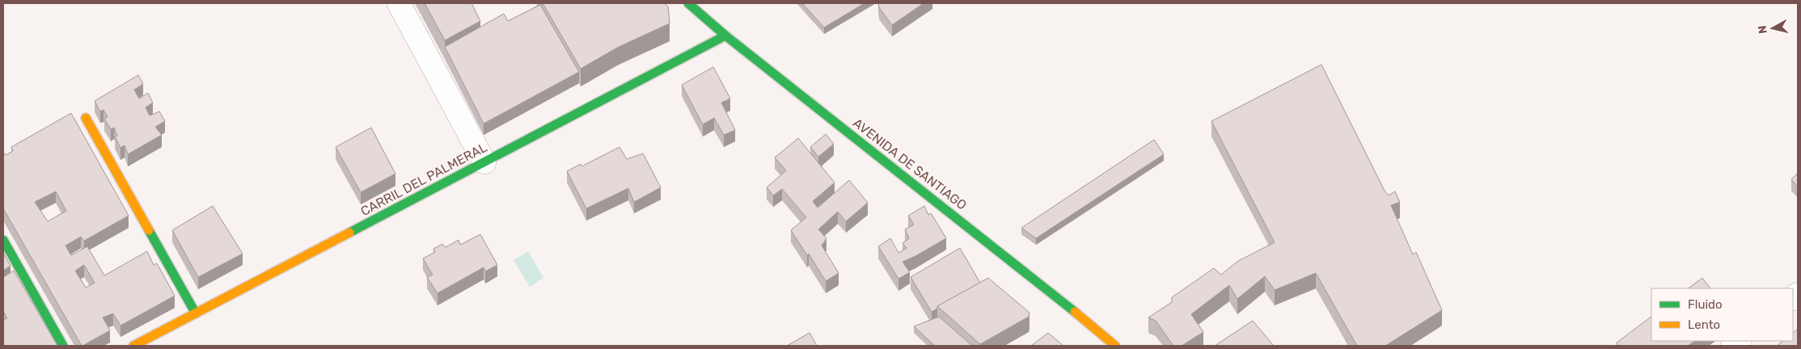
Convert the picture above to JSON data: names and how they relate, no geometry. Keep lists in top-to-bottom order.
{
  "streets": {
    "street": ["AVENIDA DE SANTIAGO", "CARRIL DEL PALMERAL"]
  },
  "crossings": [
    ["AVENIDA DE SANTIAGO", "CARRIL DEL PALMERAL"]
  ],
  "legend": ["Fluido", "Lento"],
  "north": "left"
}
